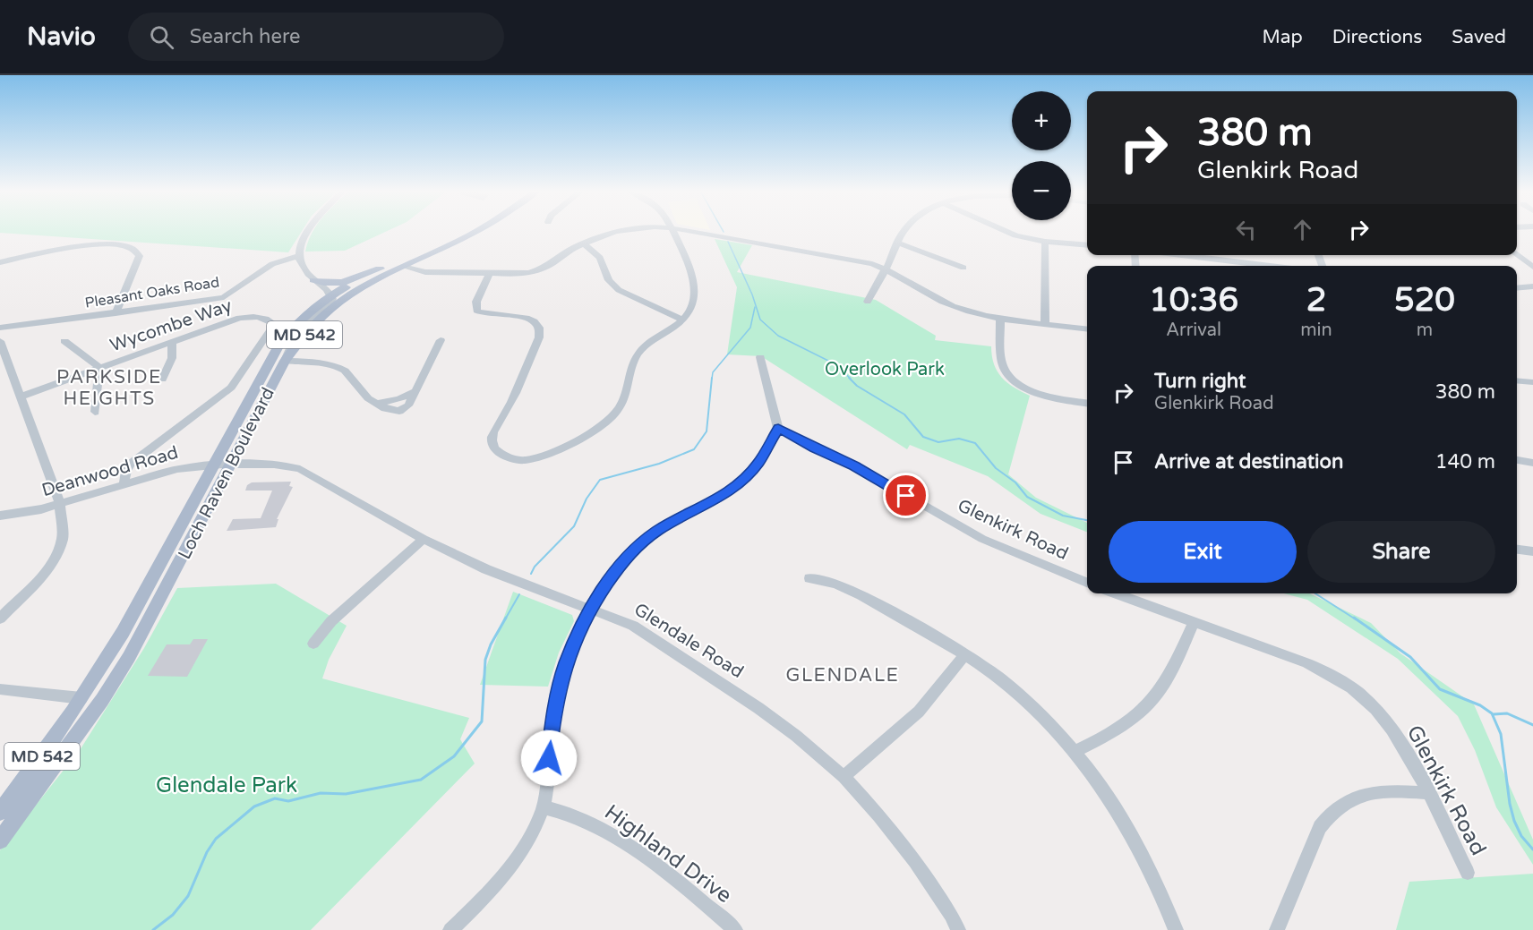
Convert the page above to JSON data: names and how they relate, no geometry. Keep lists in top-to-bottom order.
{
  "streets": {
    "main road": ["MD 542", "Loch Raven Boulevard"],
    "street": [
      "Pleasant Oaks Road",
      "Wycombe Way",
      "Deanwood Road",
      "Glenkirk Road",
      "Glendale Road",
      "Highland Drive"
    ]
  },
  "crossings": [
    ["Wycombe Way", "Deanwood Road"],
    ["Deanwood Road", "Loch Raven Boulevard"],
    ["Deanwood Road", "Glendale Road"],
    ["Loch Raven Boulevard", "Glendale Road"]
  ],
  "districts": ["PARKSIDE HEIGHTS", "GLENDALE"],
  "parks": ["Overlook Park", "Glendale Park"],
  "page": {
    "header": "Navio",
    "search": "Search here",
    "nav": ["Map", "Directions", "Saved"],
    "map_buttons": ["+", "−"],
    "turn": ["380 m", "Glenkirk Road"],
    "eta": [
      "10:36",
      "Arrival",
      "2",
      "min",
      "520",
      "m"
    ],
    "list": [
      {
        "name": "Turn right",
        "note": "Glenkirk Road",
        "value": "380 m"
      },
      {
        "name": "Arrive at destination",
        "value": "140 m"
      }
    ],
    "buttons": ["Exit", "Share"]
  }
}
